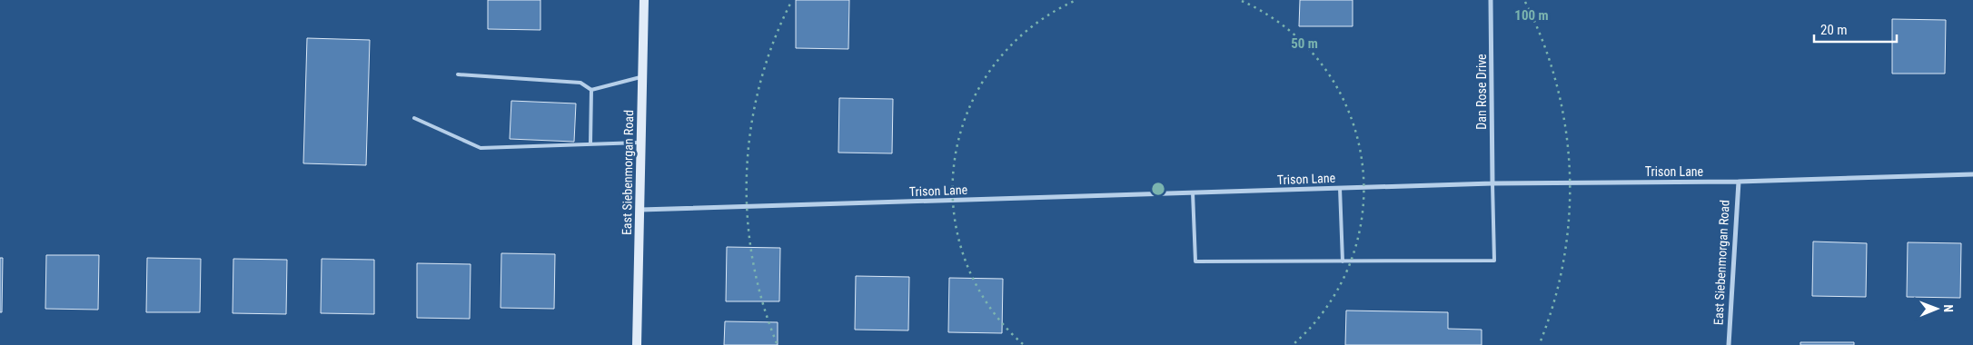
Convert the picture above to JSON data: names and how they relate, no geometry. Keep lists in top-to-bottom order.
{
  "streets": {
    "street": ["Dan Rose Drive", "Trison Lane", "East Siebenmorgan Road"]
  },
  "crossings": [
    ["Dan Rose Drive", "Trison Lane"],
    ["Trison Lane", "East Siebenmorgan Road"]
  ],
  "scale_bar": "20 m",
  "north": "right",
  "rings": ["100 m", "50 m"]
}
